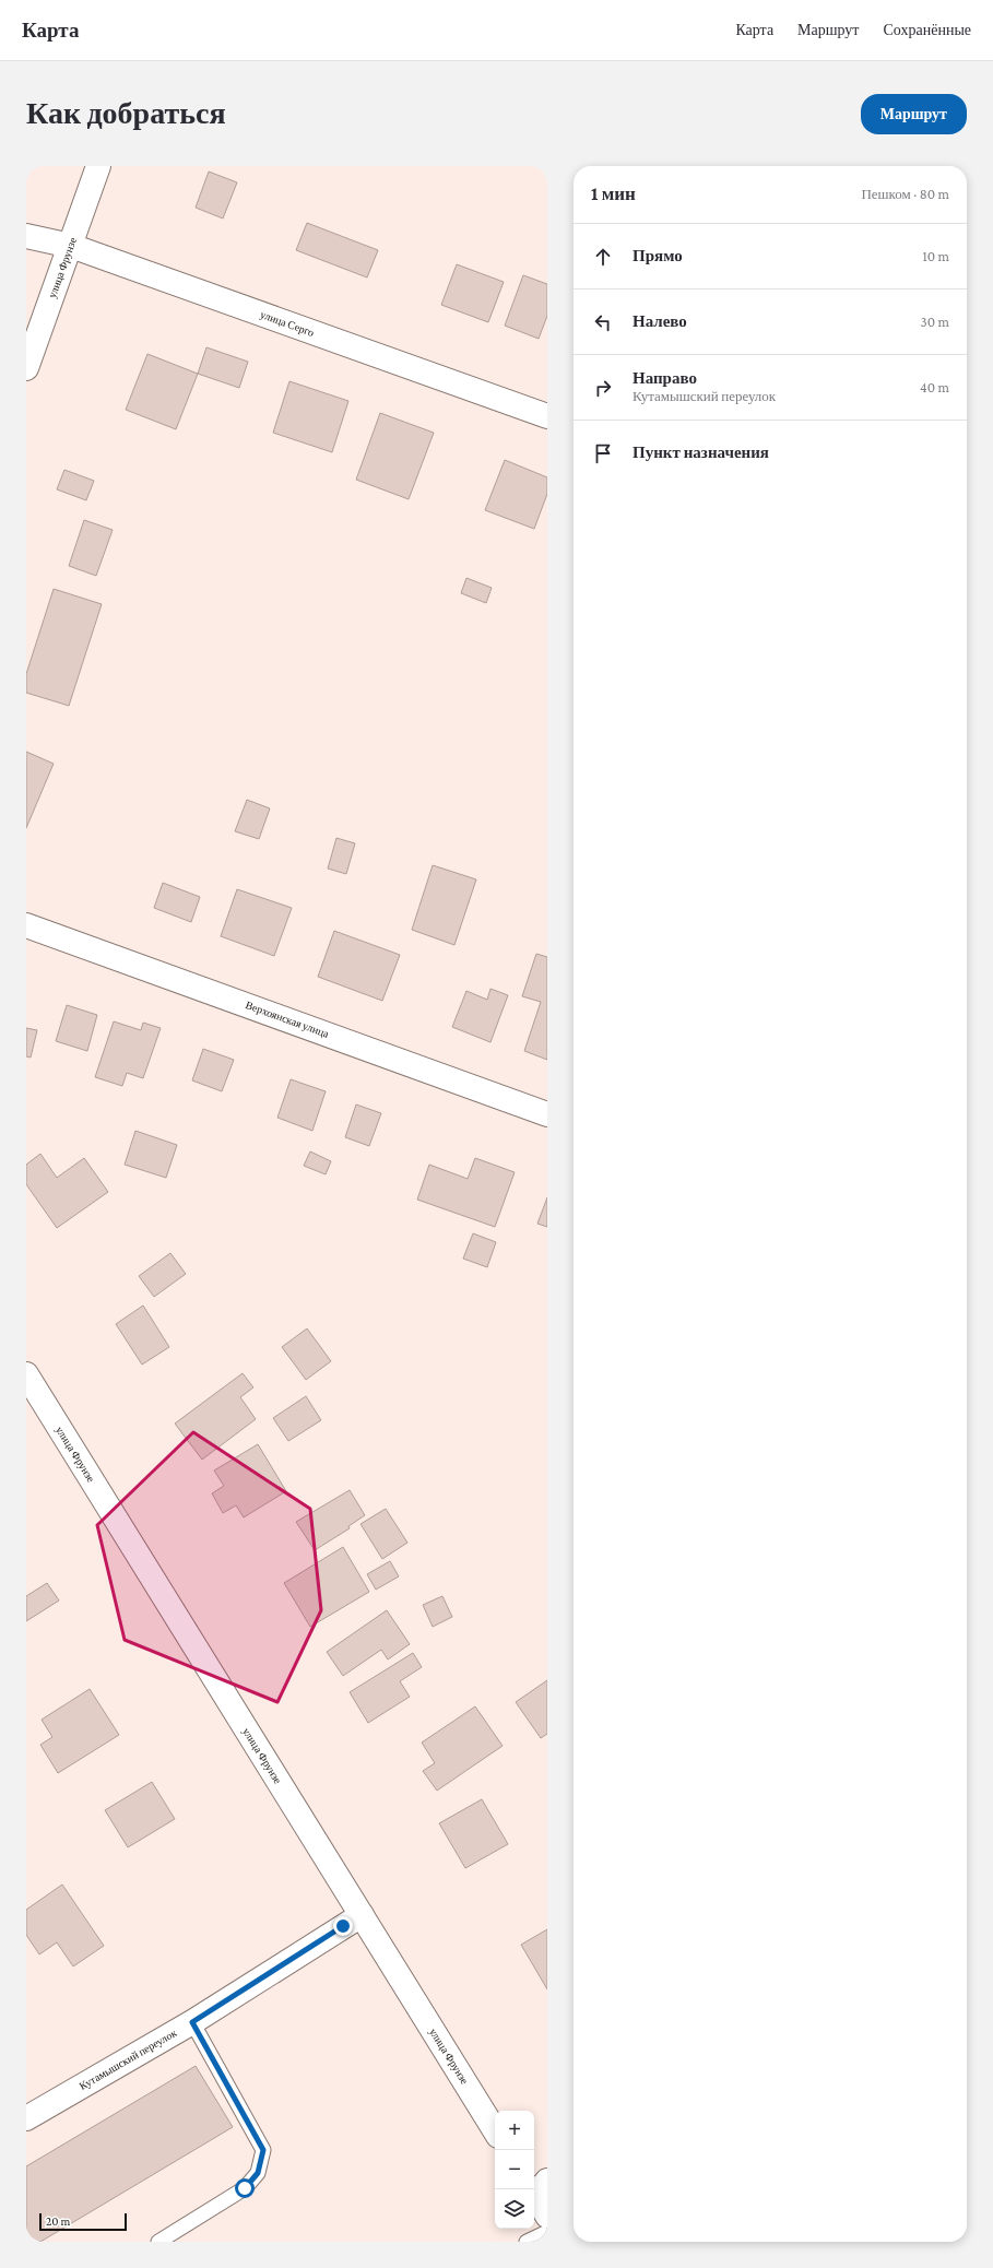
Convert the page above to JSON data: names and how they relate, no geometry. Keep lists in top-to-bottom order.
{
  "streets": {
    "street": [
      "улица Фрунзе",
      "улица Серго",
      "Верхоянская улица",
      "Кутамышский переулок"
    ]
  },
  "crossings": [
    ["улица Фрунзе", "улица Серго"],
    ["улица Фрунзе", "Кутамышский переулок"]
  ],
  "scale_bar": "20 m",
  "page": {
    "header": "Карта",
    "nav": ["Карта", "Маршрут", "Сохранённые"],
    "buttons": "Маршрут",
    "title": "Как добраться",
    "heading": ["1 мин", "Пешком · 80 m"],
    "list": [
      ["Прямо", "10 m"],
      ["Налево", "30 m"],
      ["Направо", "Кутамышский переулок", "40 m"],
      "Пункт назначения"
    ],
    "map_buttons": ["+", "−"],
    "scale": "20 m"
  }
}
